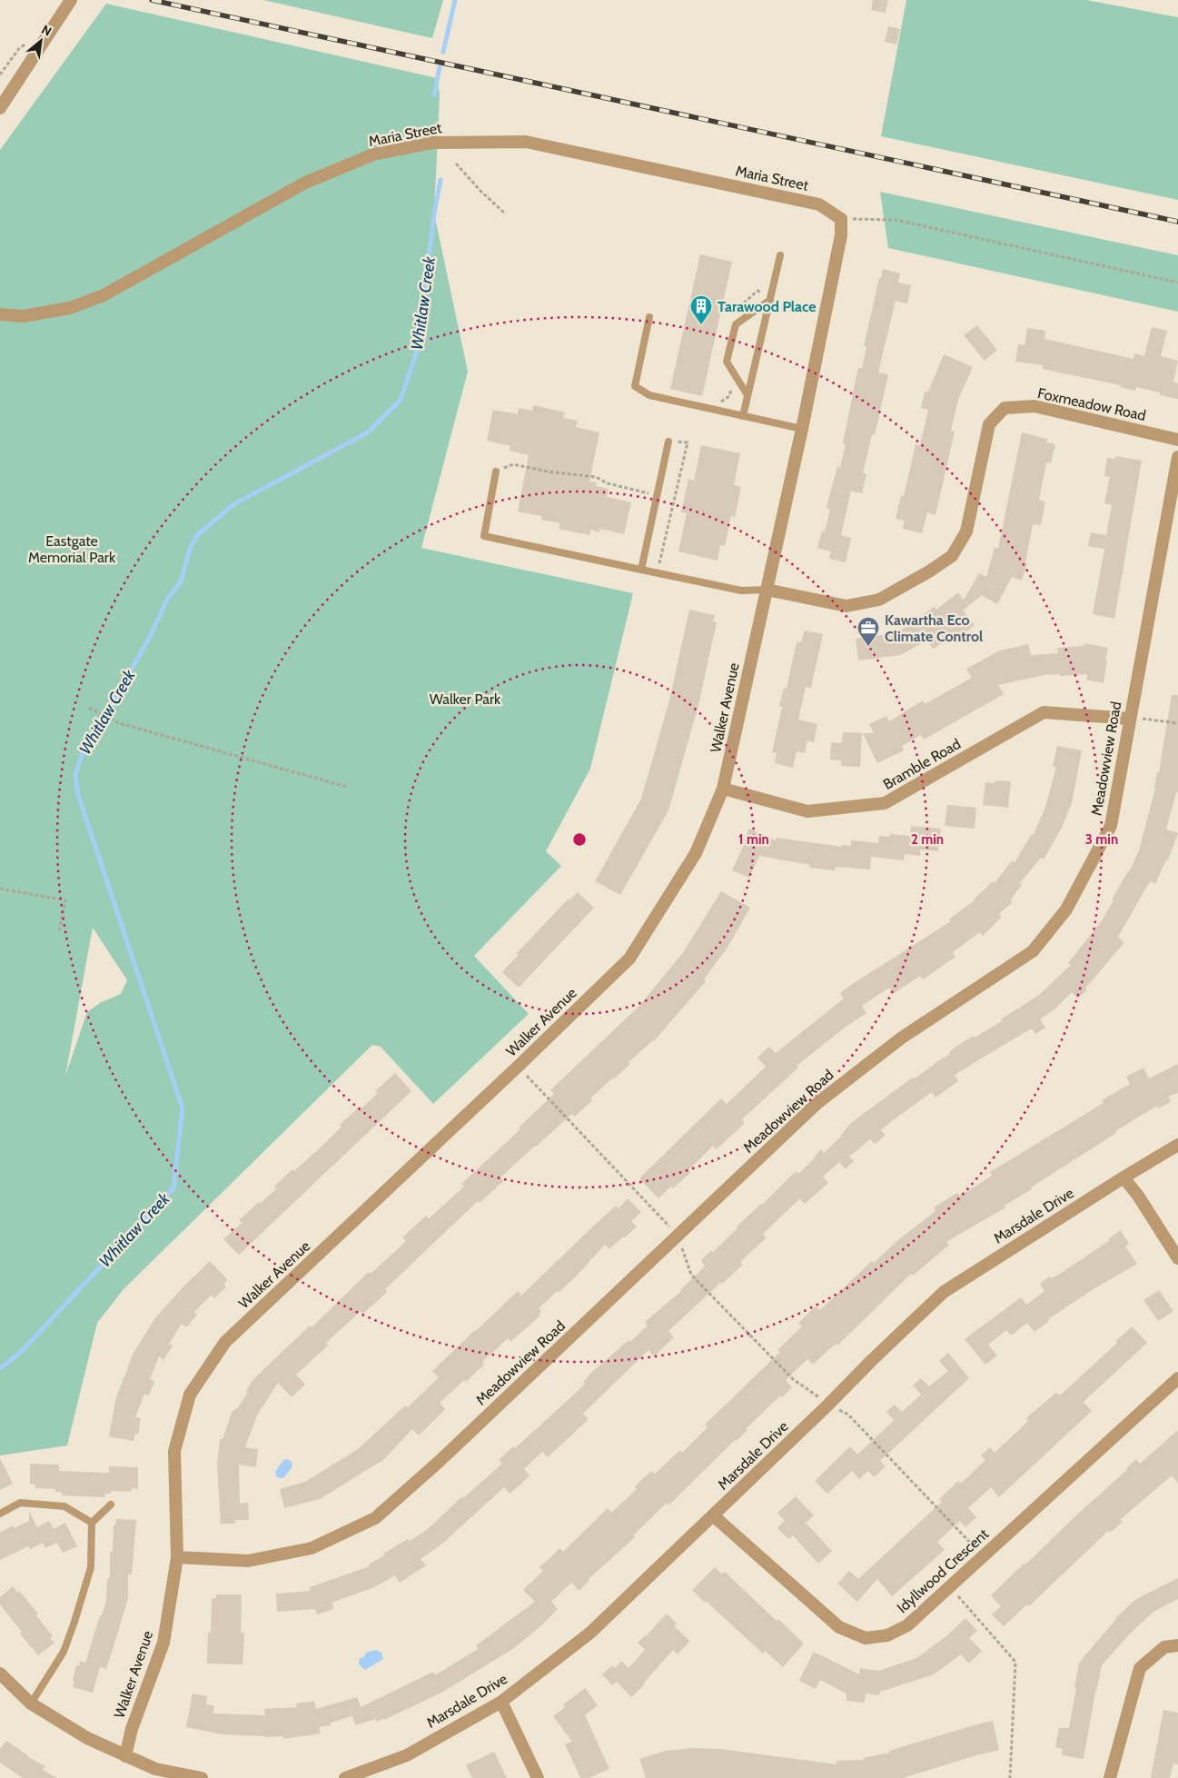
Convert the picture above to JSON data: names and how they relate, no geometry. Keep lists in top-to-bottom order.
{
  "streets": {
    "street": [
      "Maria Street",
      "Foxmeadow Road",
      "Walker Avenue",
      "Meadowview Road",
      "Bramble Road",
      "Marsdale Drive",
      "Idyllwood Crescent"
    ]
  },
  "crossings": [
    ["Maria Street", "Walker Avenue"],
    ["Foxmeadow Road", "Walker Avenue"],
    ["Walker Avenue", "Meadowview Road"],
    ["Walker Avenue", "Bramble Road"],
    ["Meadowview Road", "Bramble Road"],
    ["Marsdale Drive", "Idyllwood Crescent"]
  ],
  "water": ["Whitlaw Creek"],
  "parks": ["Eastgate Memorial Park", "Walker Park"],
  "places": {
    "building": ["Tarawood Place"],
    "office": ["Kawartha Eco Climate Control"]
  },
  "north": "top right",
  "rings": ["1 min", "2 min", "3 min"]
}
